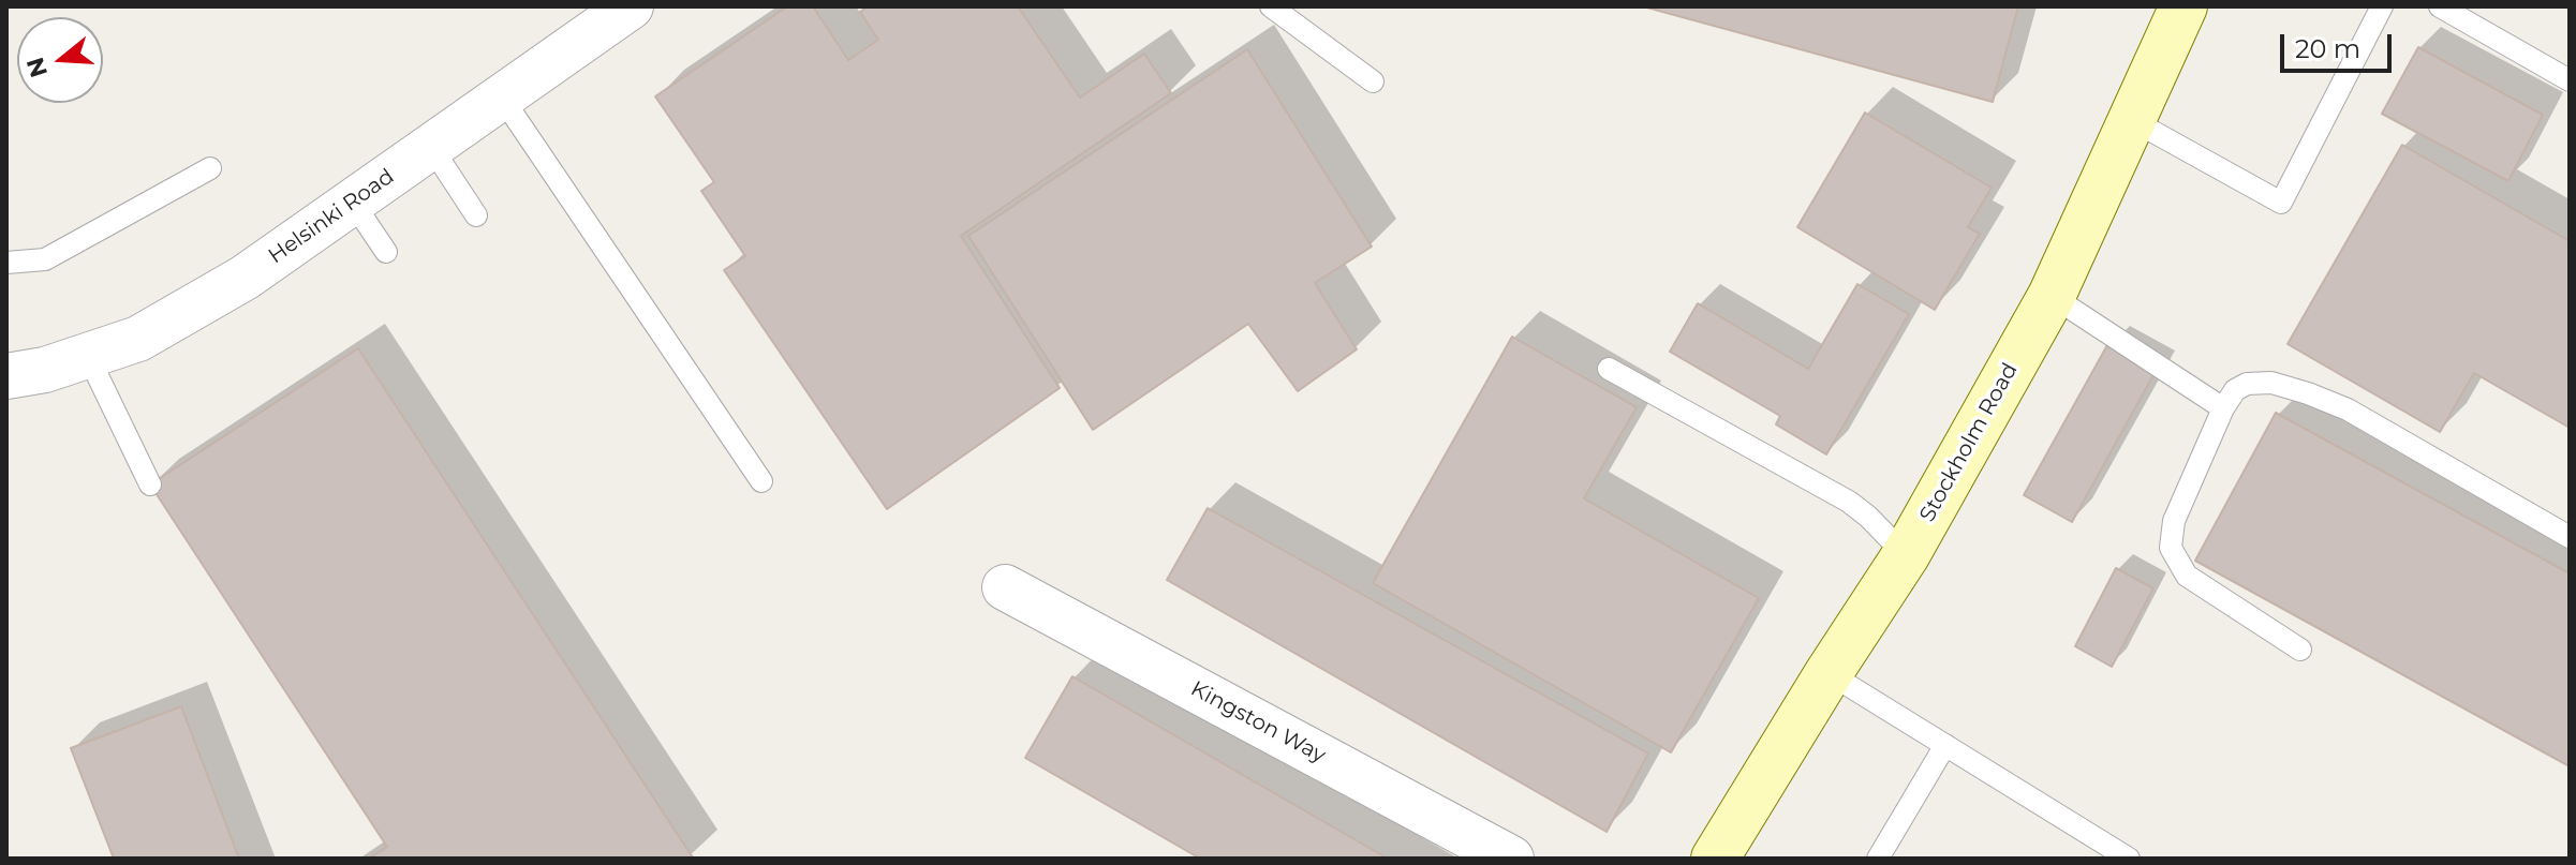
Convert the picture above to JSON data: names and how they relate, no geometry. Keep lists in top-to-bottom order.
{
  "streets": {
    "street": ["Helsinki Road", "Stockholm Road", "Kingston Way"]
  },
  "scale_bar": "20 m",
  "north": "left"
}
